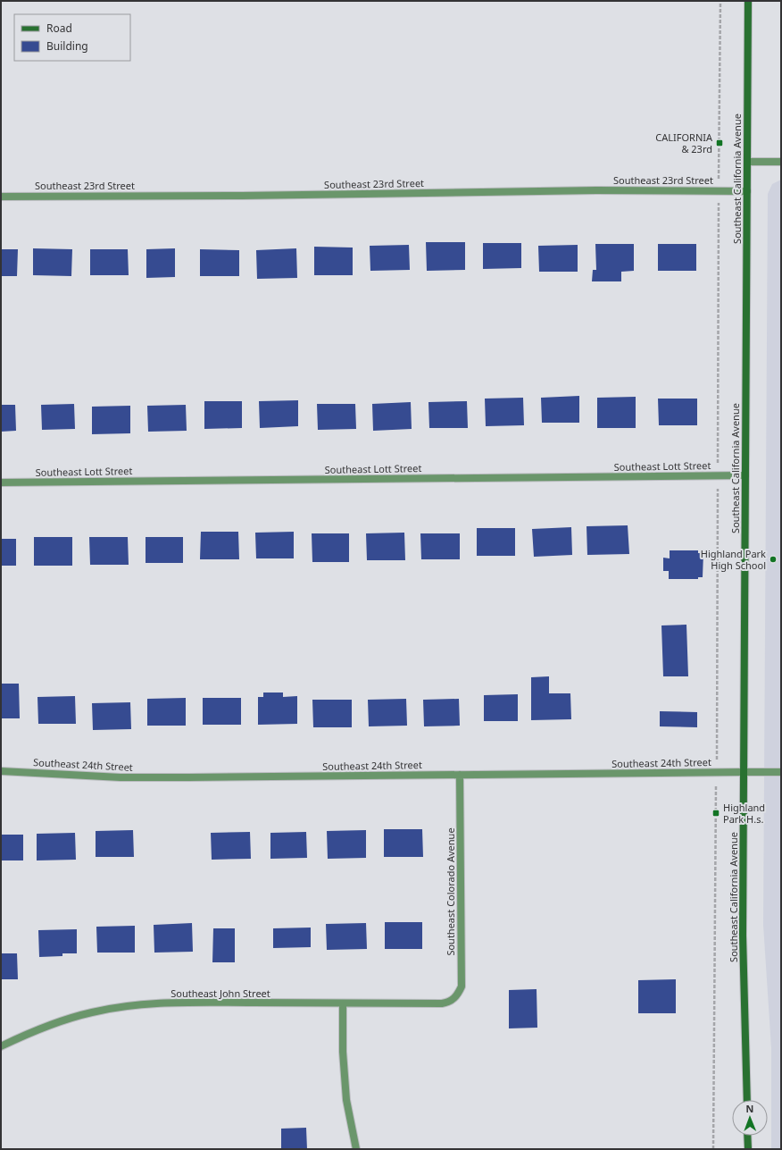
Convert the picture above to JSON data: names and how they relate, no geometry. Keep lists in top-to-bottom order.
{
  "streets": {
    "main road": ["Southeast California Avenue"],
    "street": [
      "Southeast 23rd Street",
      "Southeast Lott Street",
      "Southeast 24th Street",
      "Southeast Colorado Avenue",
      "Southeast John Street"
    ]
  },
  "crossings": [
    ["Southeast California Avenue", "Southeast 23rd Street"],
    ["Southeast California Avenue", "Southeast Lott Street"],
    ["Southeast California Avenue", "Southeast 24th Street"],
    ["Southeast 24th Street", "Southeast Colorado Avenue"],
    ["Southeast Colorado Avenue", "Southeast John Street"]
  ],
  "places": {
    "transit": ["CALIFORNIA & 23rd", "Highland Park H.s."],
    "other": ["Highland Park High School"]
  },
  "legend": ["Road", "Building"],
  "north": "top"
}
